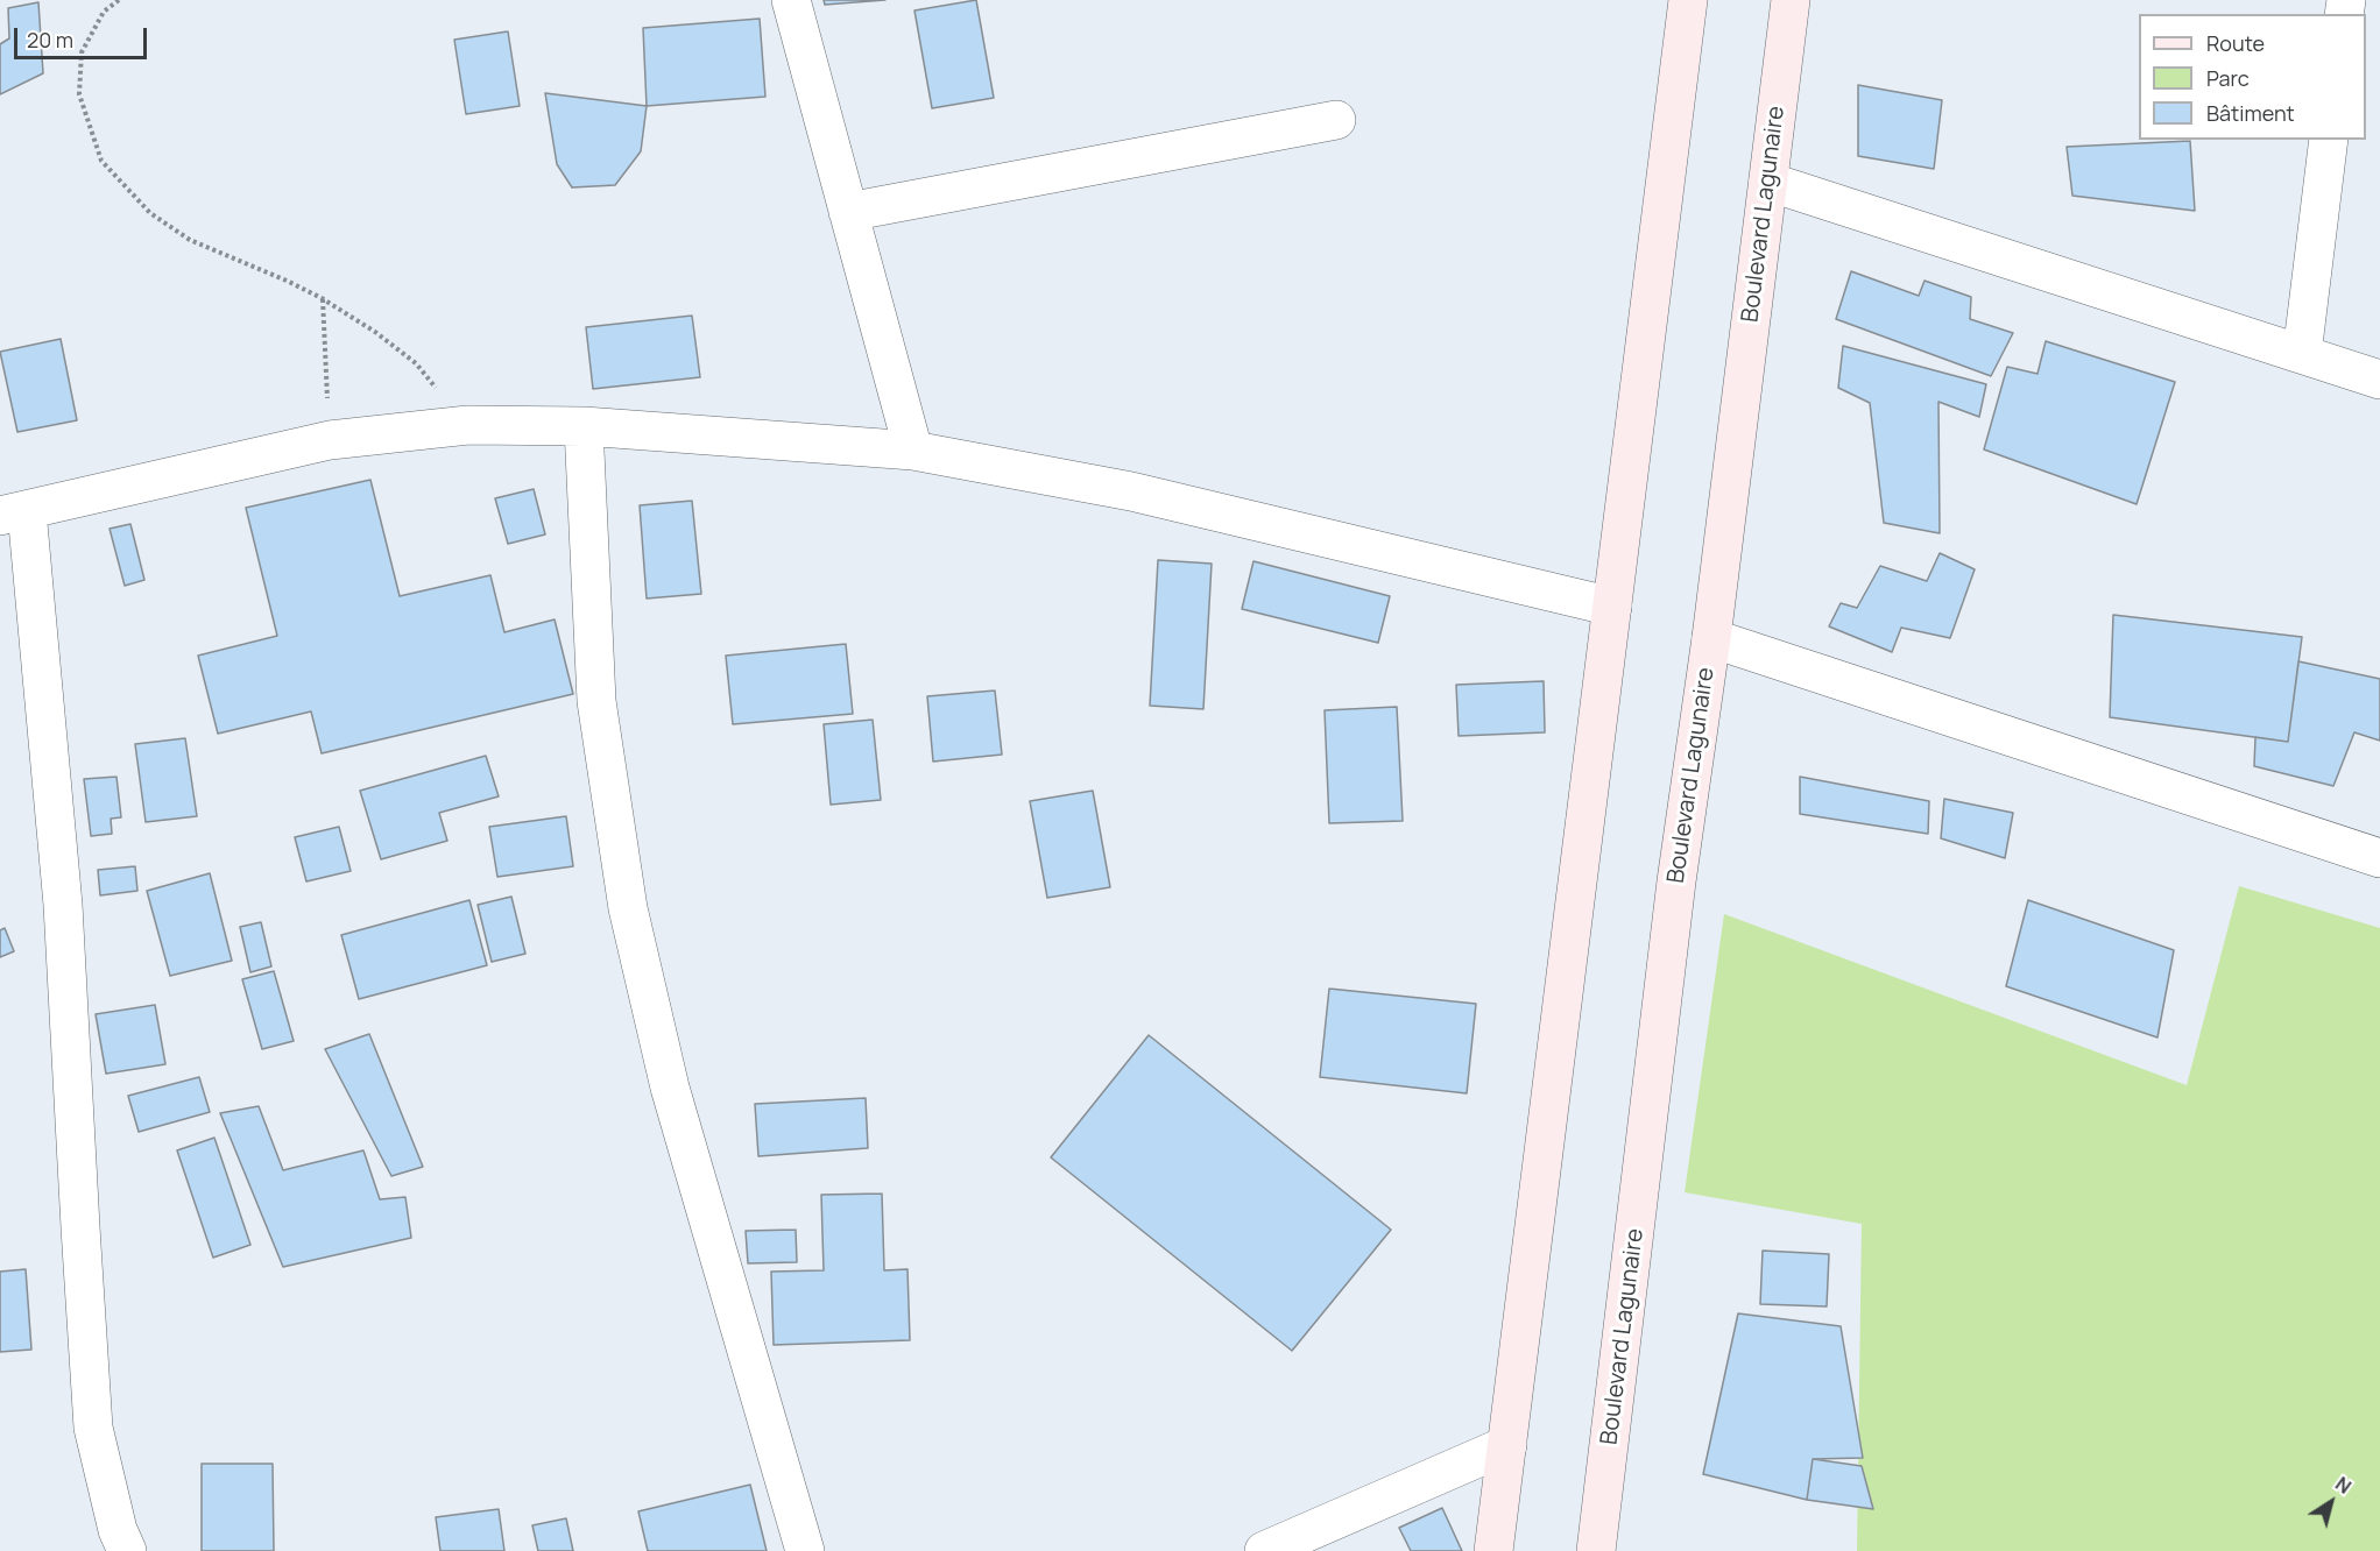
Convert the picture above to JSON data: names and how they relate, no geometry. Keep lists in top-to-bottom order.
{
  "streets": {
    "main road": ["Boulevard Lagunaire"]
  },
  "legend": ["Route", "Parc", "Bâtiment"],
  "scale_bar": "20 m",
  "north": "top right"
}
